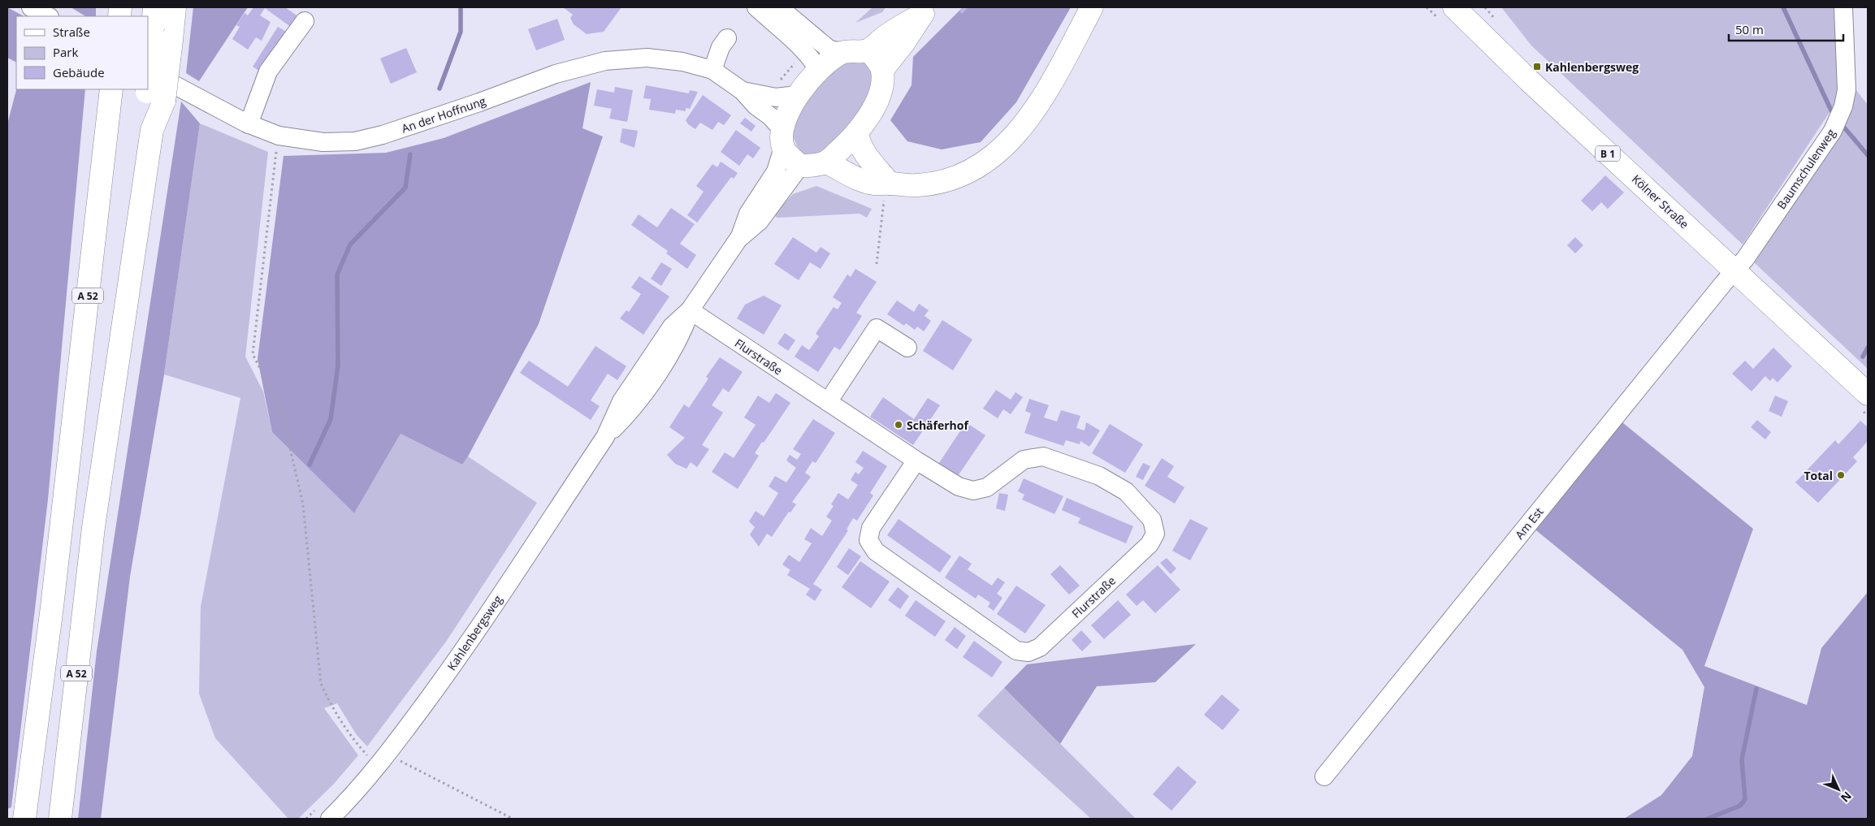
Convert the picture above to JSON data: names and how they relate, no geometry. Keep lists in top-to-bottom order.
{
  "streets": {
    "main road": [
      "B 1",
      "Kölner Straße",
      "A 52",
      "Kahlenbergsweg"
    ],
    "street": [
      "An der Hoffnung",
      "Baumschulenweg",
      "Flurstraße",
      "Am Est"
    ]
  },
  "crossings": [
    ["An der Hoffnung", "A 52"],
    ["An der Hoffnung", "Kahlenbergsweg"],
    ["Baumschulenweg", "Kölner Straße"],
    ["Baumschulenweg", "Am Est"],
    ["Kölner Straße", "Am Est"],
    ["Flurstraße", "Kahlenbergsweg"]
  ],
  "places": {
    "transit": ["Kahlenbergsweg"],
    "other": ["Schäferhof", "Total"]
  },
  "legend": ["Straße", "Park", "Gebäude"],
  "scale_bar": "50 m",
  "north": "bottom right"
}
